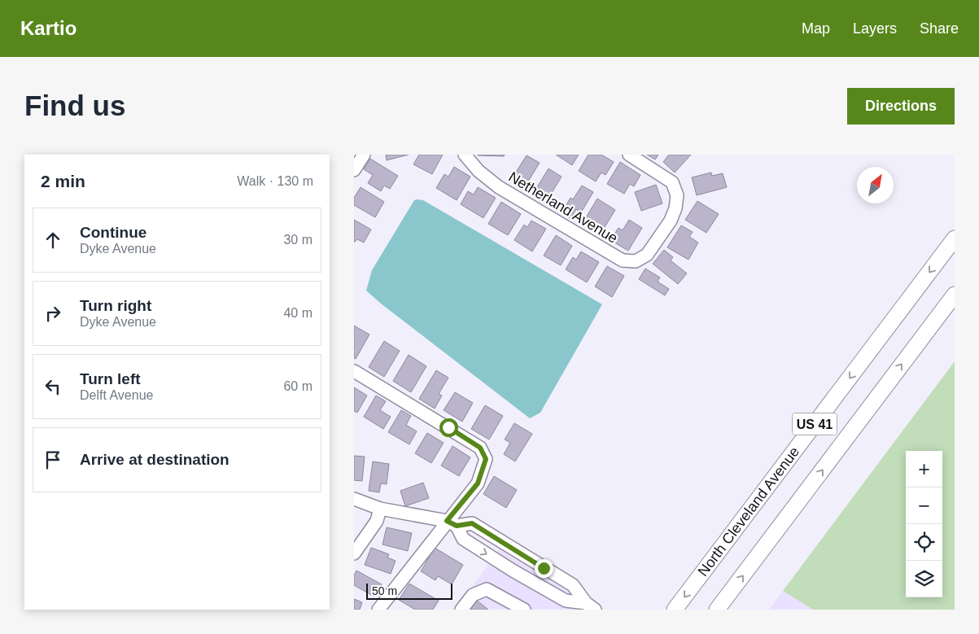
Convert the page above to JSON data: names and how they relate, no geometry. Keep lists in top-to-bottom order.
{
  "streets": {
    "main road": ["US 41", "North Cleveland Avenue"],
    "street": ["Netherland Avenue"]
  },
  "scale_bar": "50 m",
  "north": "top right",
  "page": {
    "header": "Kartio",
    "nav": ["Map", "Layers", "Share"],
    "buttons": "Directions",
    "title": "Find us",
    "heading": ["2 min", "Walk · 130 m"],
    "list": [
      ["Continue", "Dyke Avenue", "30 m"],
      ["Turn right", "Dyke Avenue", "40 m"],
      ["Turn left", "Delft Avenue", "60 m"],
      "Arrive at destination"
    ],
    "map_buttons": ["+", "−"],
    "scale": "50 m"
  }
}
